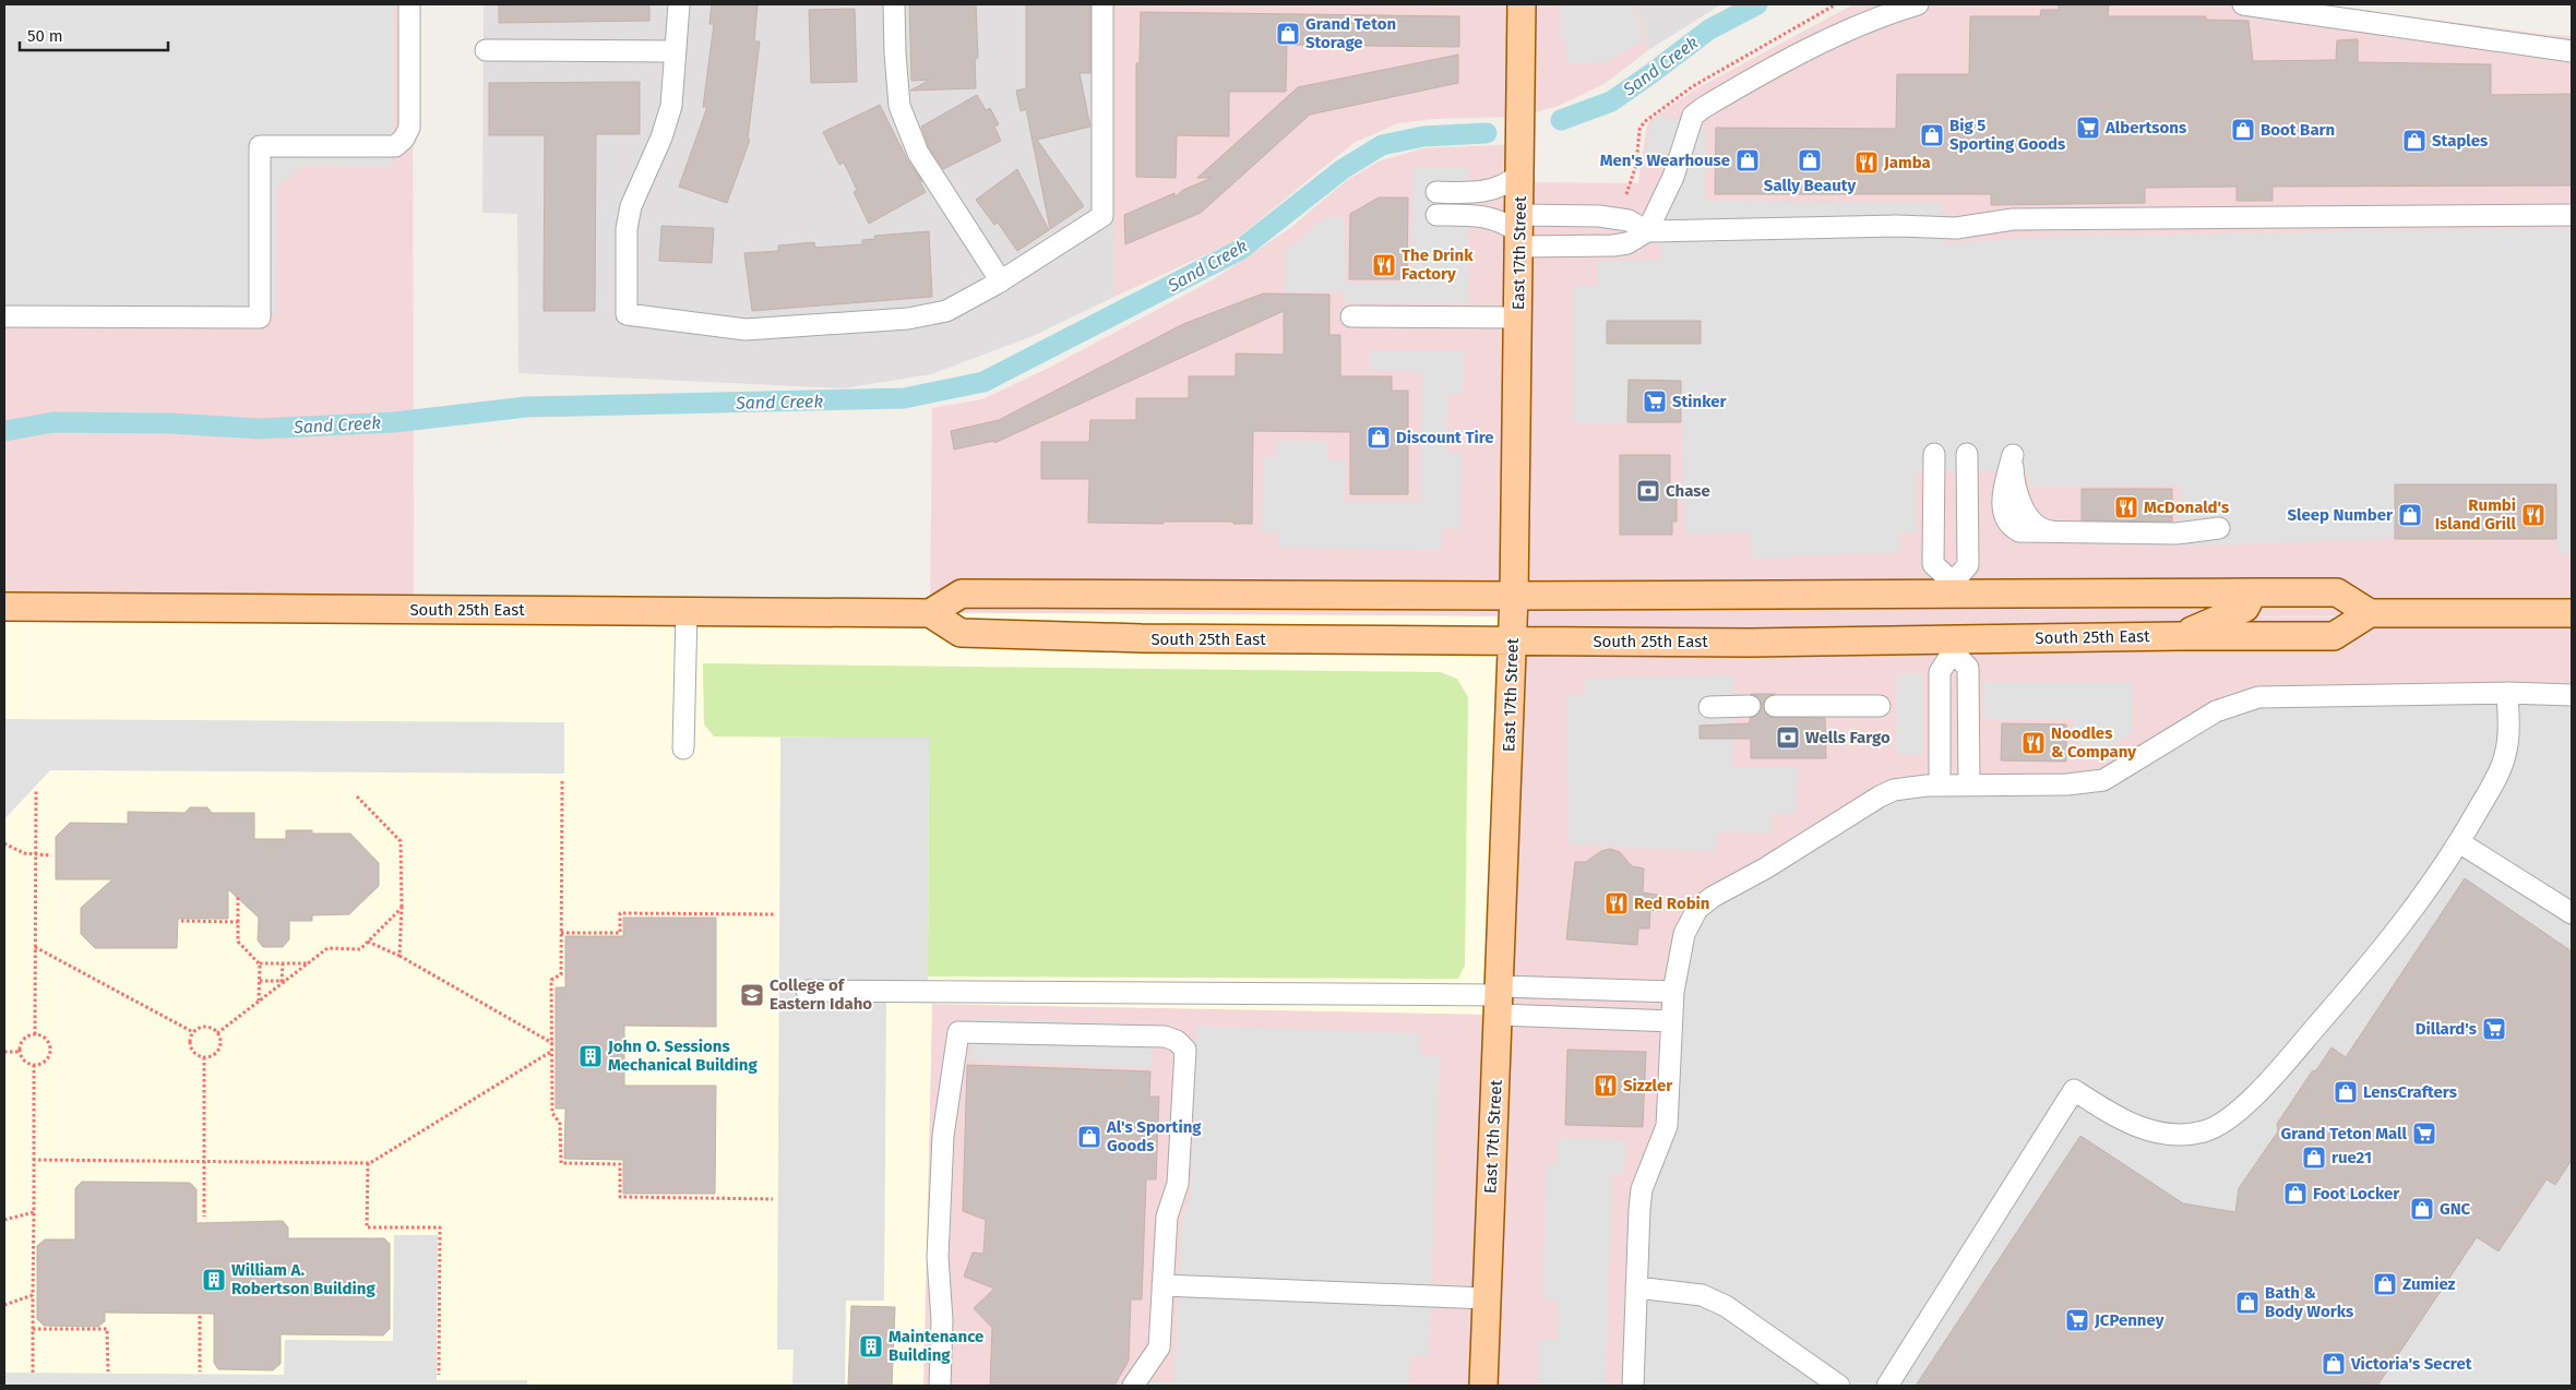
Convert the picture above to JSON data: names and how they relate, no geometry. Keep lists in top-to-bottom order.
{
  "streets": {
    "main road": ["East 17th Street", "South 25th East"]
  },
  "crossings": [
    ["East 17th Street", "South 25th East"]
  ],
  "water": ["Sand Creek"],
  "places": {
    "shop": [
      "Grand Teton Storage",
      "Boot Barn",
      "Big 5 Sporting Goods",
      "Staples",
      "Men's Wearhouse",
      "Sally Beauty",
      "Discount Tire",
      "Sleep Number",
      "LensCrafters",
      "Al's Sporting Goods",
      "rue21",
      "Foot Locker",
      "GNC",
      "Zumiez",
      "Bath & Body Works",
      "Victoria's Secret"
    ],
    "supermarket": [
      "Albertsons",
      "Stinker",
      "Dillard's",
      "Grand Teton Mall",
      "JCPenney"
    ],
    "restaurant": [
      "Jamba",
      "The Drink Factory",
      "McDonald's",
      "Rumbi Island Grill",
      "Noodles & Company",
      "Red Robin",
      "Sizzler"
    ],
    "bank": ["Chase", "Wells Fargo"],
    "school or university": ["College of Eastern Idaho"],
    "building": ["John O. Sessions Mechanical Building", "William A. Robertson Building", "Maintenance Building"]
  },
  "scale_bar": "50 m"
}
